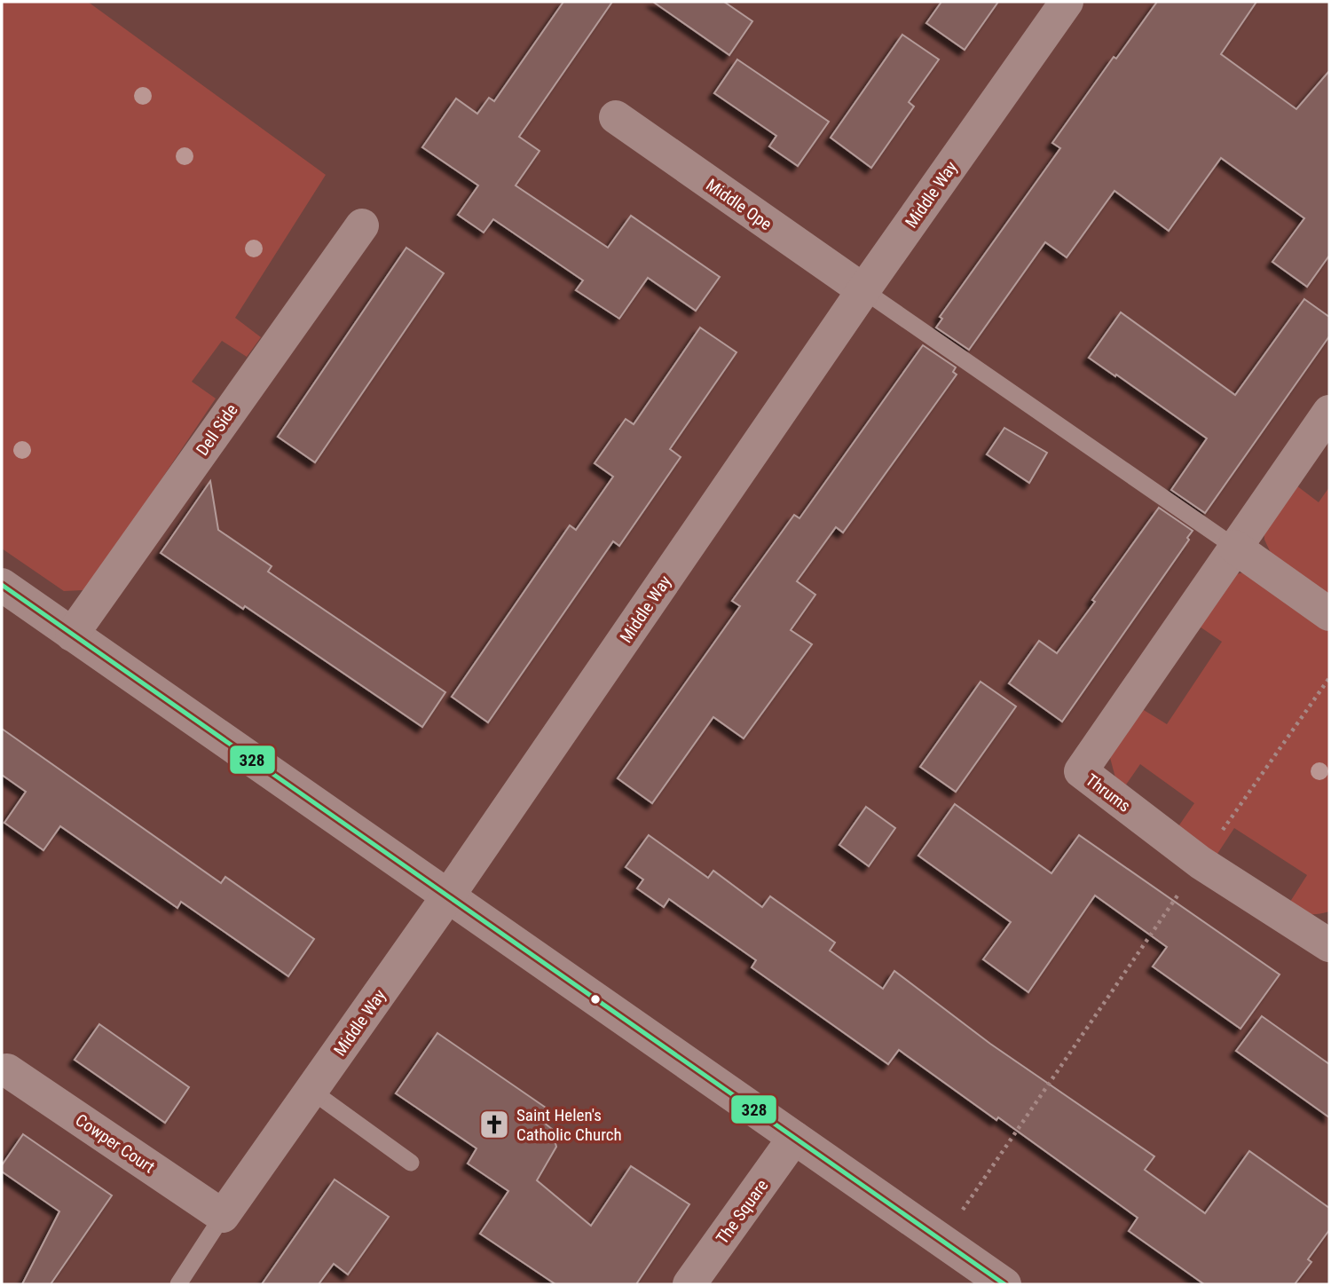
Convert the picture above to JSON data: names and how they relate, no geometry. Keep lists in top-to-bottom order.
{
  "streets": {
    "street": [
      "Middle Way",
      "Middle Ope",
      "Dell Side",
      "Thrums",
      "Cowper Court",
      "The Square"
    ]
  },
  "crossings": [
    ["Middle Way", "Middle Ope"],
    ["Middle Way", "Cowper Court"]
  ],
  "places": {
    "church": ["Saint Helen's Catholic Church"]
  },
  "lines": ["transit line 328"]
}
